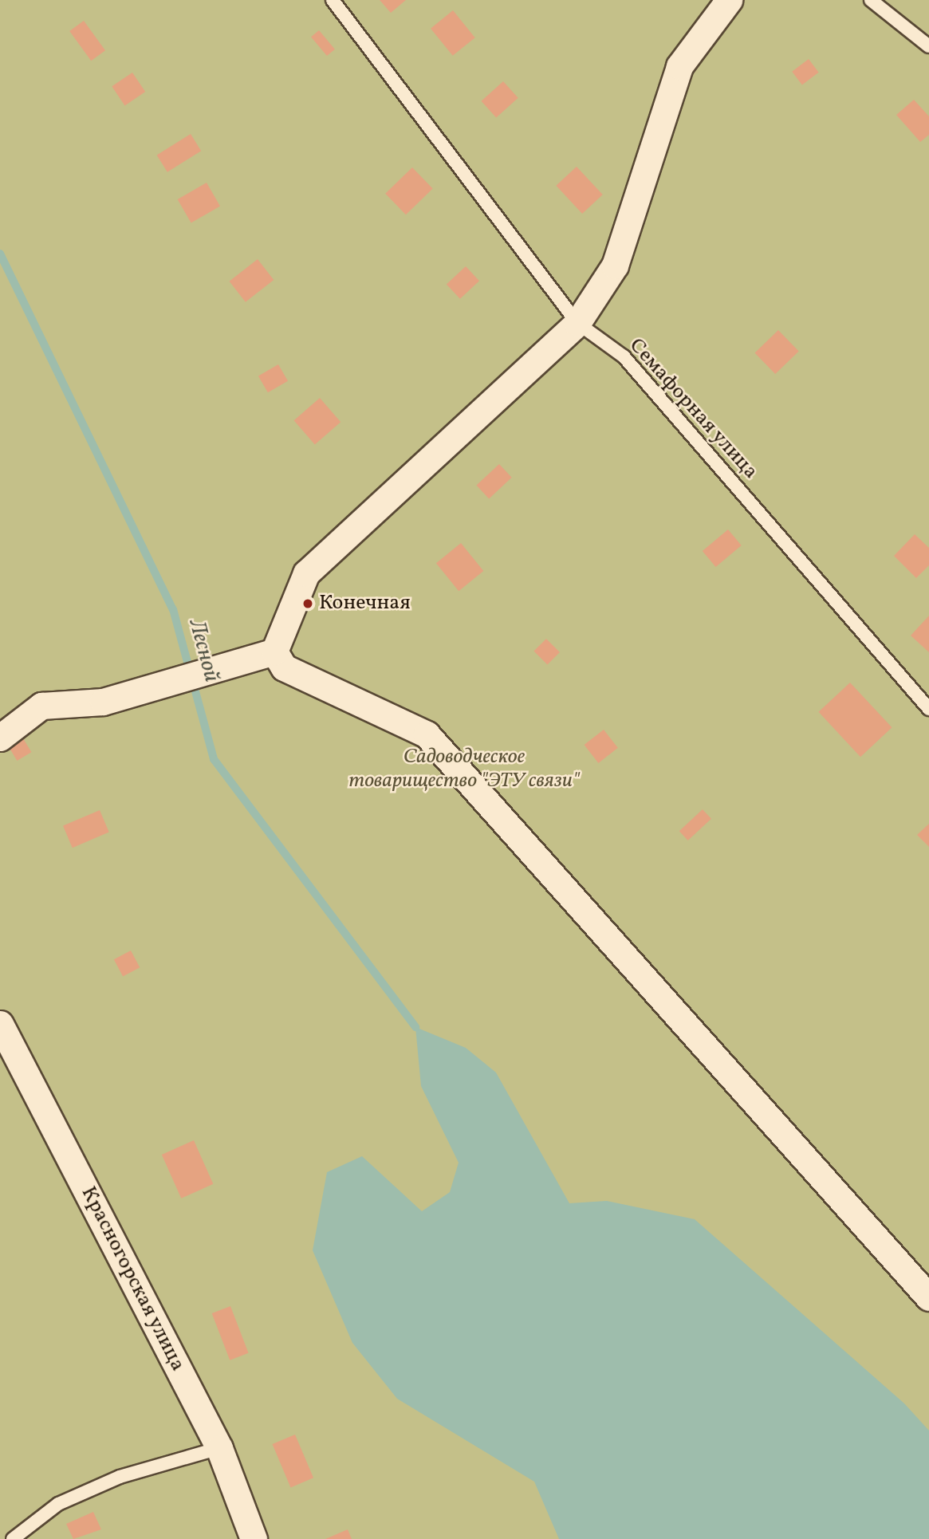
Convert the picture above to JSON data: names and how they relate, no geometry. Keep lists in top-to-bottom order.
{
  "streets": {
    "street": ["Красногорская улица"],
    "lane": ["Семафорная улица"]
  },
  "water": ["Лесной"],
  "parks": ["Садоводческое товарищество \"ЭТУ связи\""],
  "places": ["Конечная"]
}
